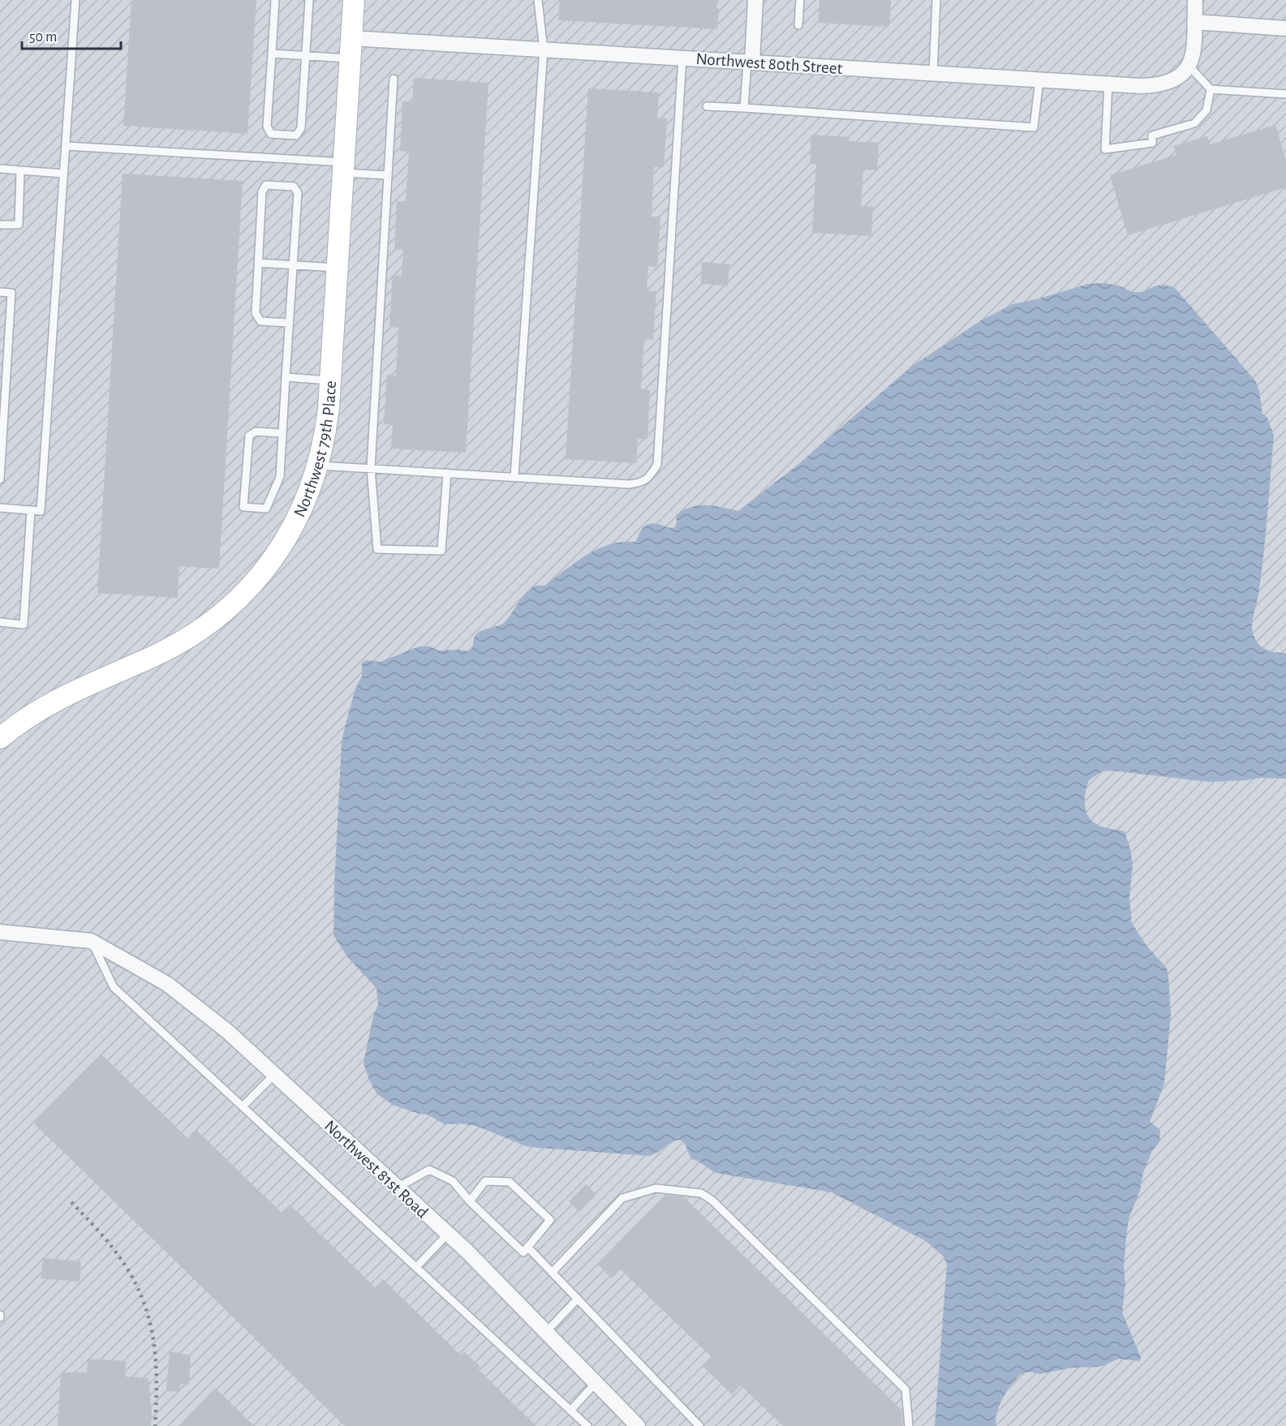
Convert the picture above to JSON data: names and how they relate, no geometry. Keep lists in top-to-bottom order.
{
  "streets": {
    "main road": ["Northwest 79th Place"],
    "street": ["Northwest 80th Street", "Northwest 81st Road"]
  },
  "crossings": [
    ["Northwest 80th Street", "Northwest 79th Place"]
  ],
  "scale_bar": "50 m"
}
